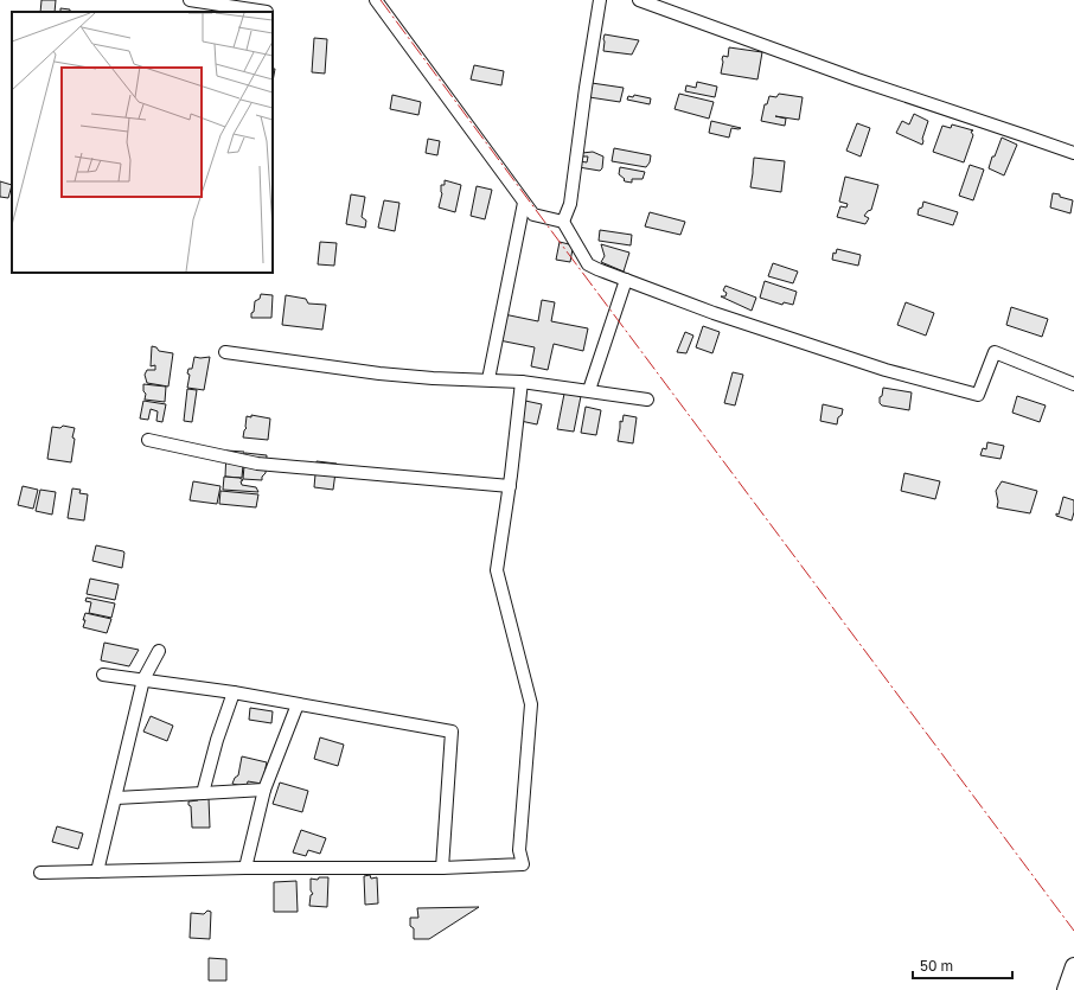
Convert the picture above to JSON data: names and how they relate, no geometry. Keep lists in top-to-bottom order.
{
  "scale_bar": "50 m"
}
